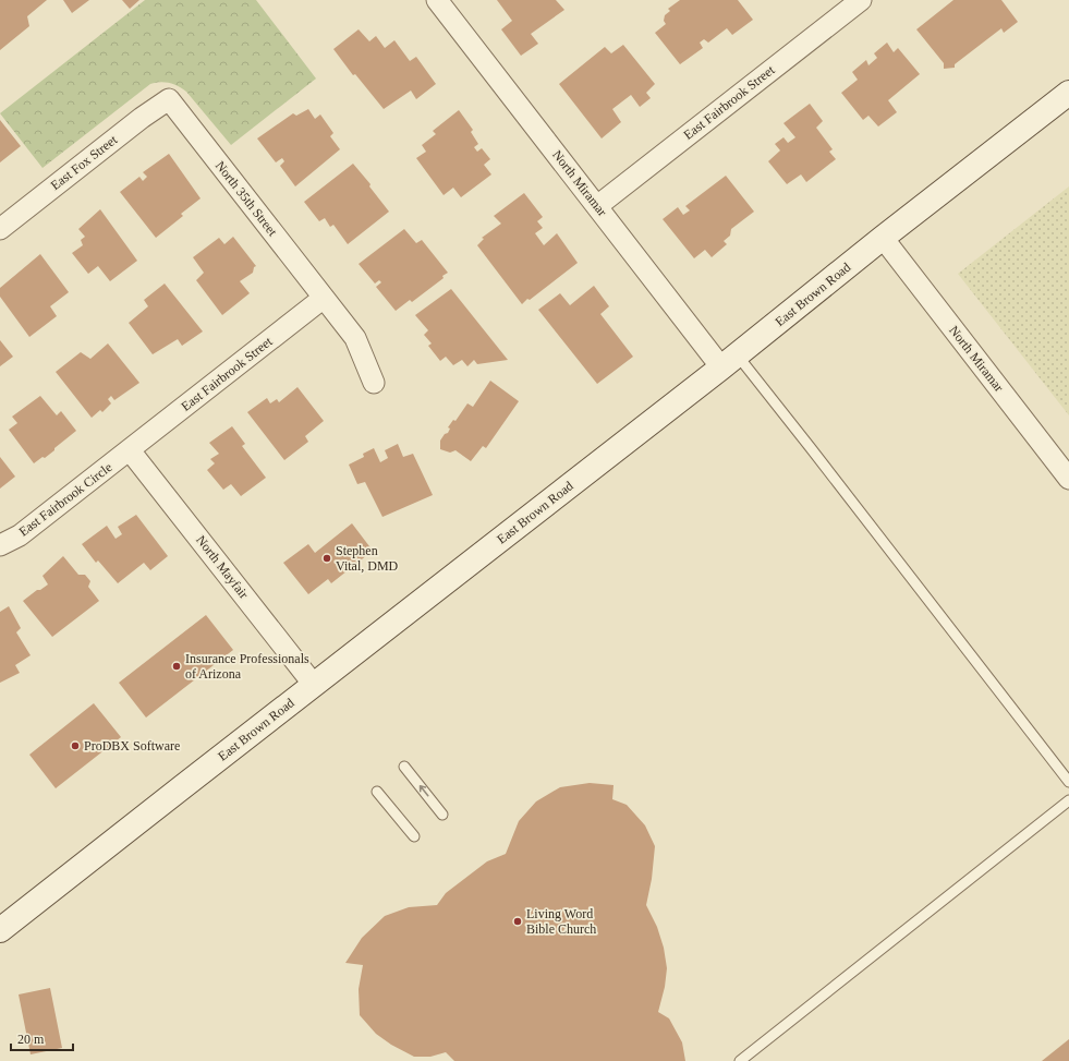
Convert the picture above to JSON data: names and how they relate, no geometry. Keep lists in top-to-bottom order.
{
  "streets": {
    "main road": ["East Brown Road"],
    "street": [
      "East Fairbrook Street",
      "East Fox Street",
      "North Miramar",
      "North 35th Street",
      "East Fairbrook Circle",
      "North Mayfair"
    ]
  },
  "crossings": [
    ["East Fairbrook Street", "North Miramar"],
    ["East Fairbrook Street", "North 35th Street"],
    ["East Fairbrook Street", "East Fairbrook Circle"],
    ["East Fairbrook Street", "North Mayfair"],
    ["East Fox Street", "North 35th Street"],
    ["North Miramar", "East Brown Road"],
    ["East Brown Road", "North Mayfair"],
    ["East Fairbrook Circle", "North Mayfair"]
  ],
  "places": [
    "Stephen Vital, DMD",
    "Insurance Professionals of Arizona",
    "ProDBX Software",
    "Living Word Bible Church"
  ],
  "scale_bar": "20 m"
}
